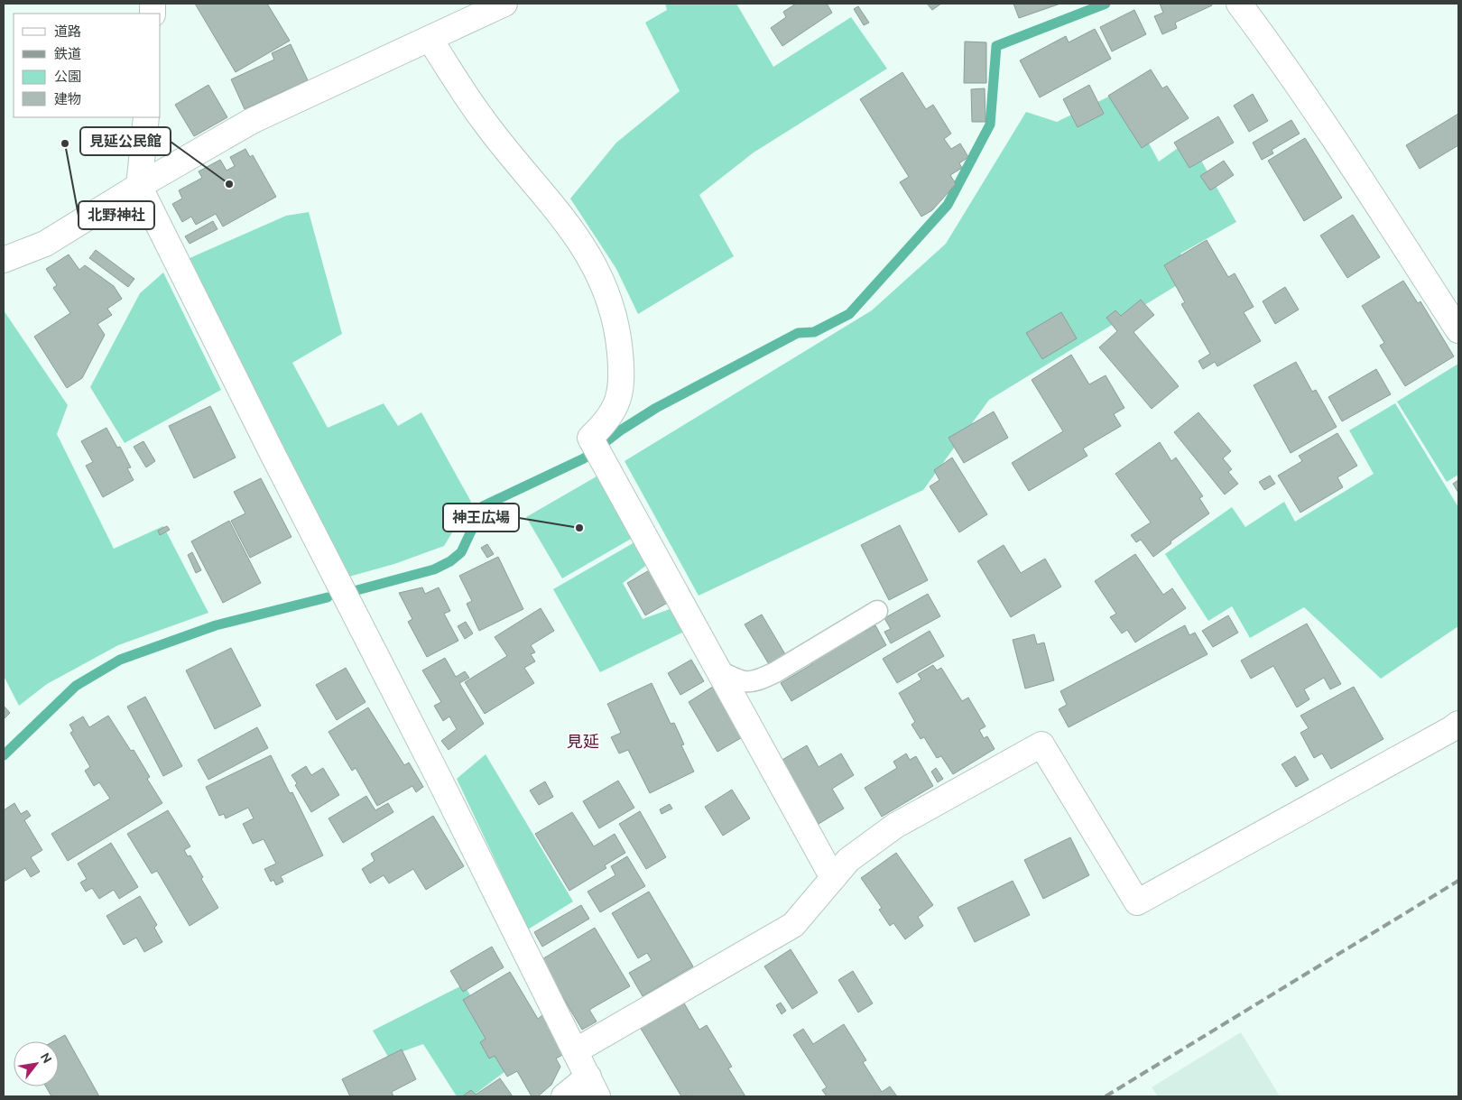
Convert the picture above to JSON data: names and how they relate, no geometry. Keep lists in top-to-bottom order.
{
  "districts": ["見延"],
  "places": ["北野神社", "見延公民館", "神王広場"],
  "legend": [
    "道路",
    "鉄道",
    "公園",
    "建物"
  ],
  "north": "top right"
}
